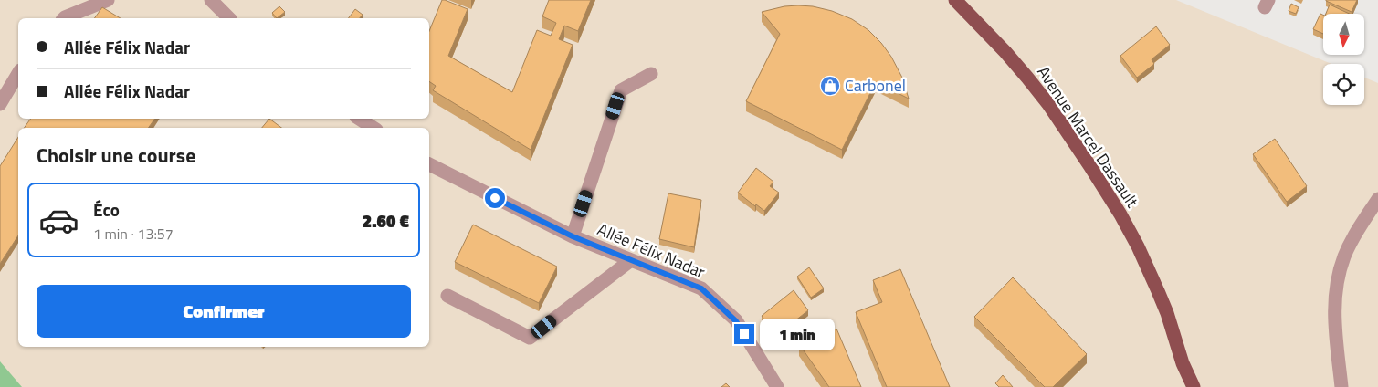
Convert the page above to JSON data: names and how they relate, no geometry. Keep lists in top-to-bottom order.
{
  "streets": {
    "main road": ["Avenue Marcel Dassault"],
    "street": ["Allée Félix Nadar"]
  },
  "places": {
    "shop": ["Carbonel"]
  },
  "north": "bottom",
  "page": {
    "banner": ["Allée Félix Nadar", "Allée Félix Nadar"],
    "heading": "Choisir une course",
    "list": [
      {
        "name": "Éco",
        "note": "1 min · 13:57",
        "value": "2.60 €"
      }
    ],
    "buttons": "Confirmer",
    "bubble": "1 min"
  }
}
